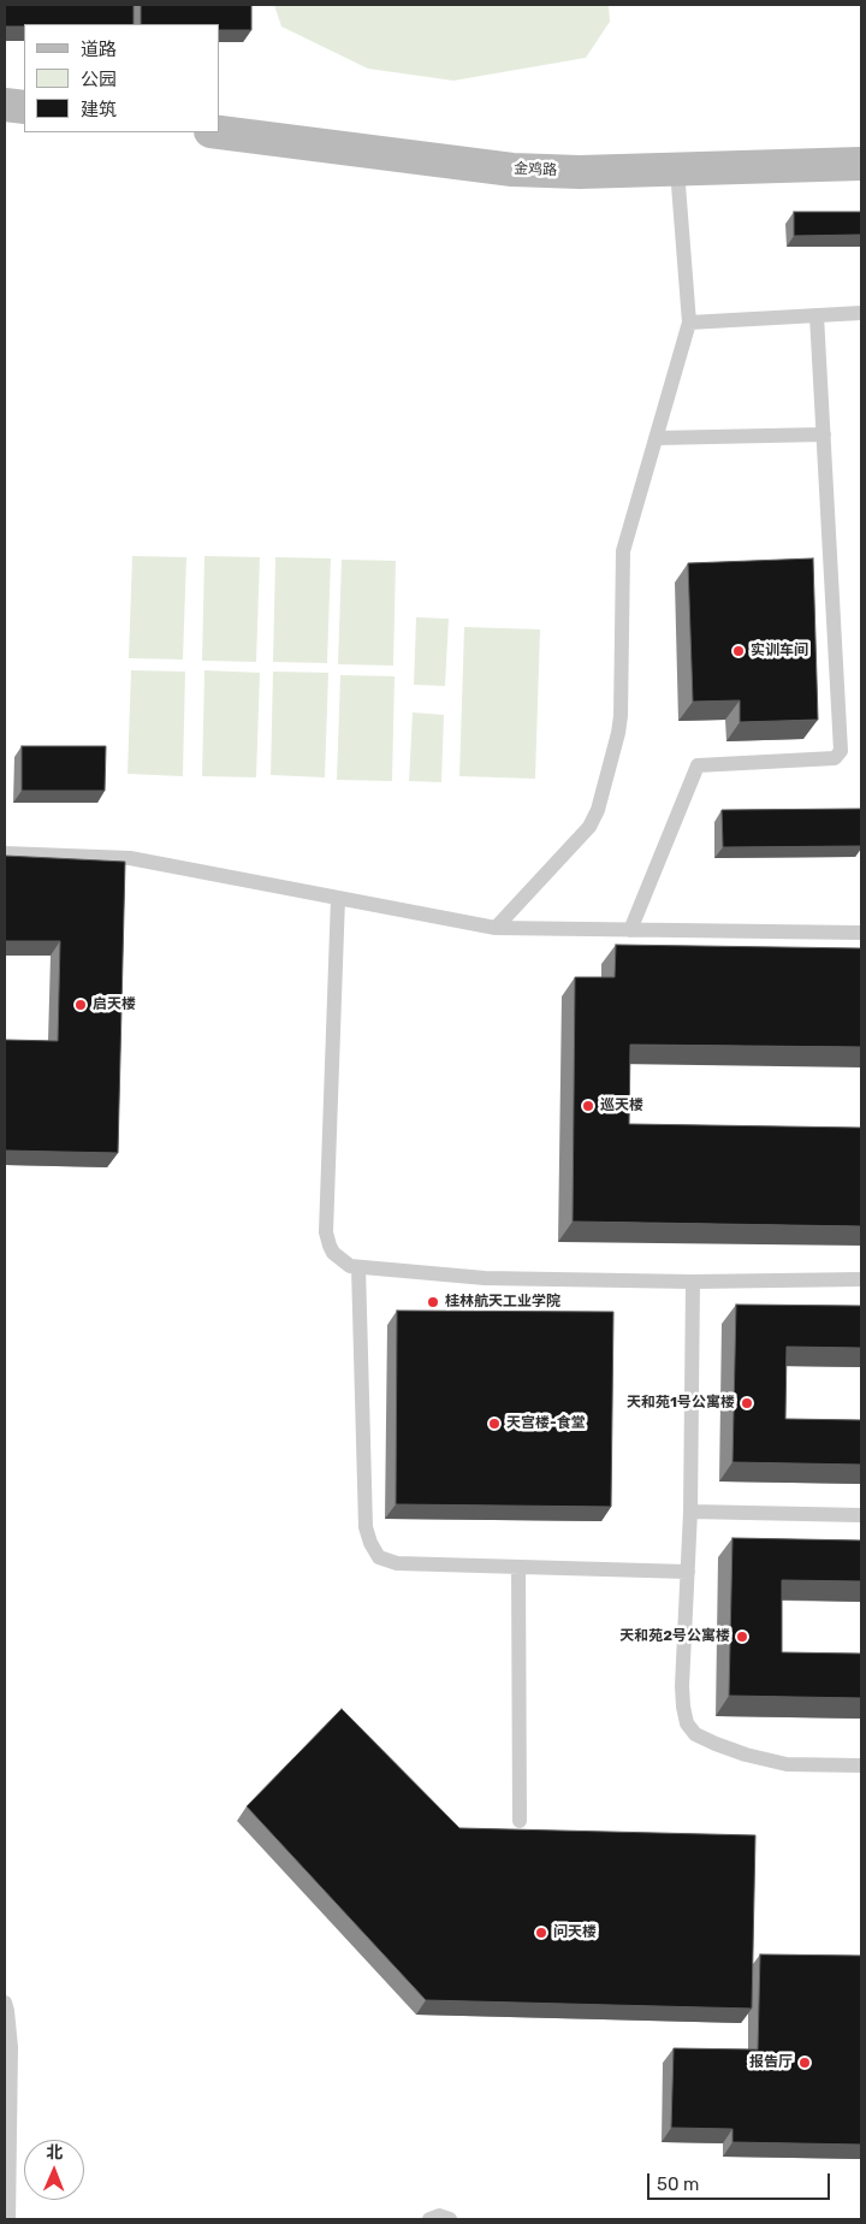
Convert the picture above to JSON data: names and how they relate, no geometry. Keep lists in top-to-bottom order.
{
  "streets": {
    "main road": ["金鸡路"]
  },
  "places": [
    "实训车间",
    "启天楼",
    "巡天楼",
    "桂林航天工业学院",
    "天和苑1号公寓楼",
    "天宫楼-食堂",
    "天和苑2号公寓楼",
    "问天楼",
    "报告厅"
  ],
  "legend": ["道路", "公园", "建筑"],
  "scale_bar": "50 m",
  "north": "top"
}
